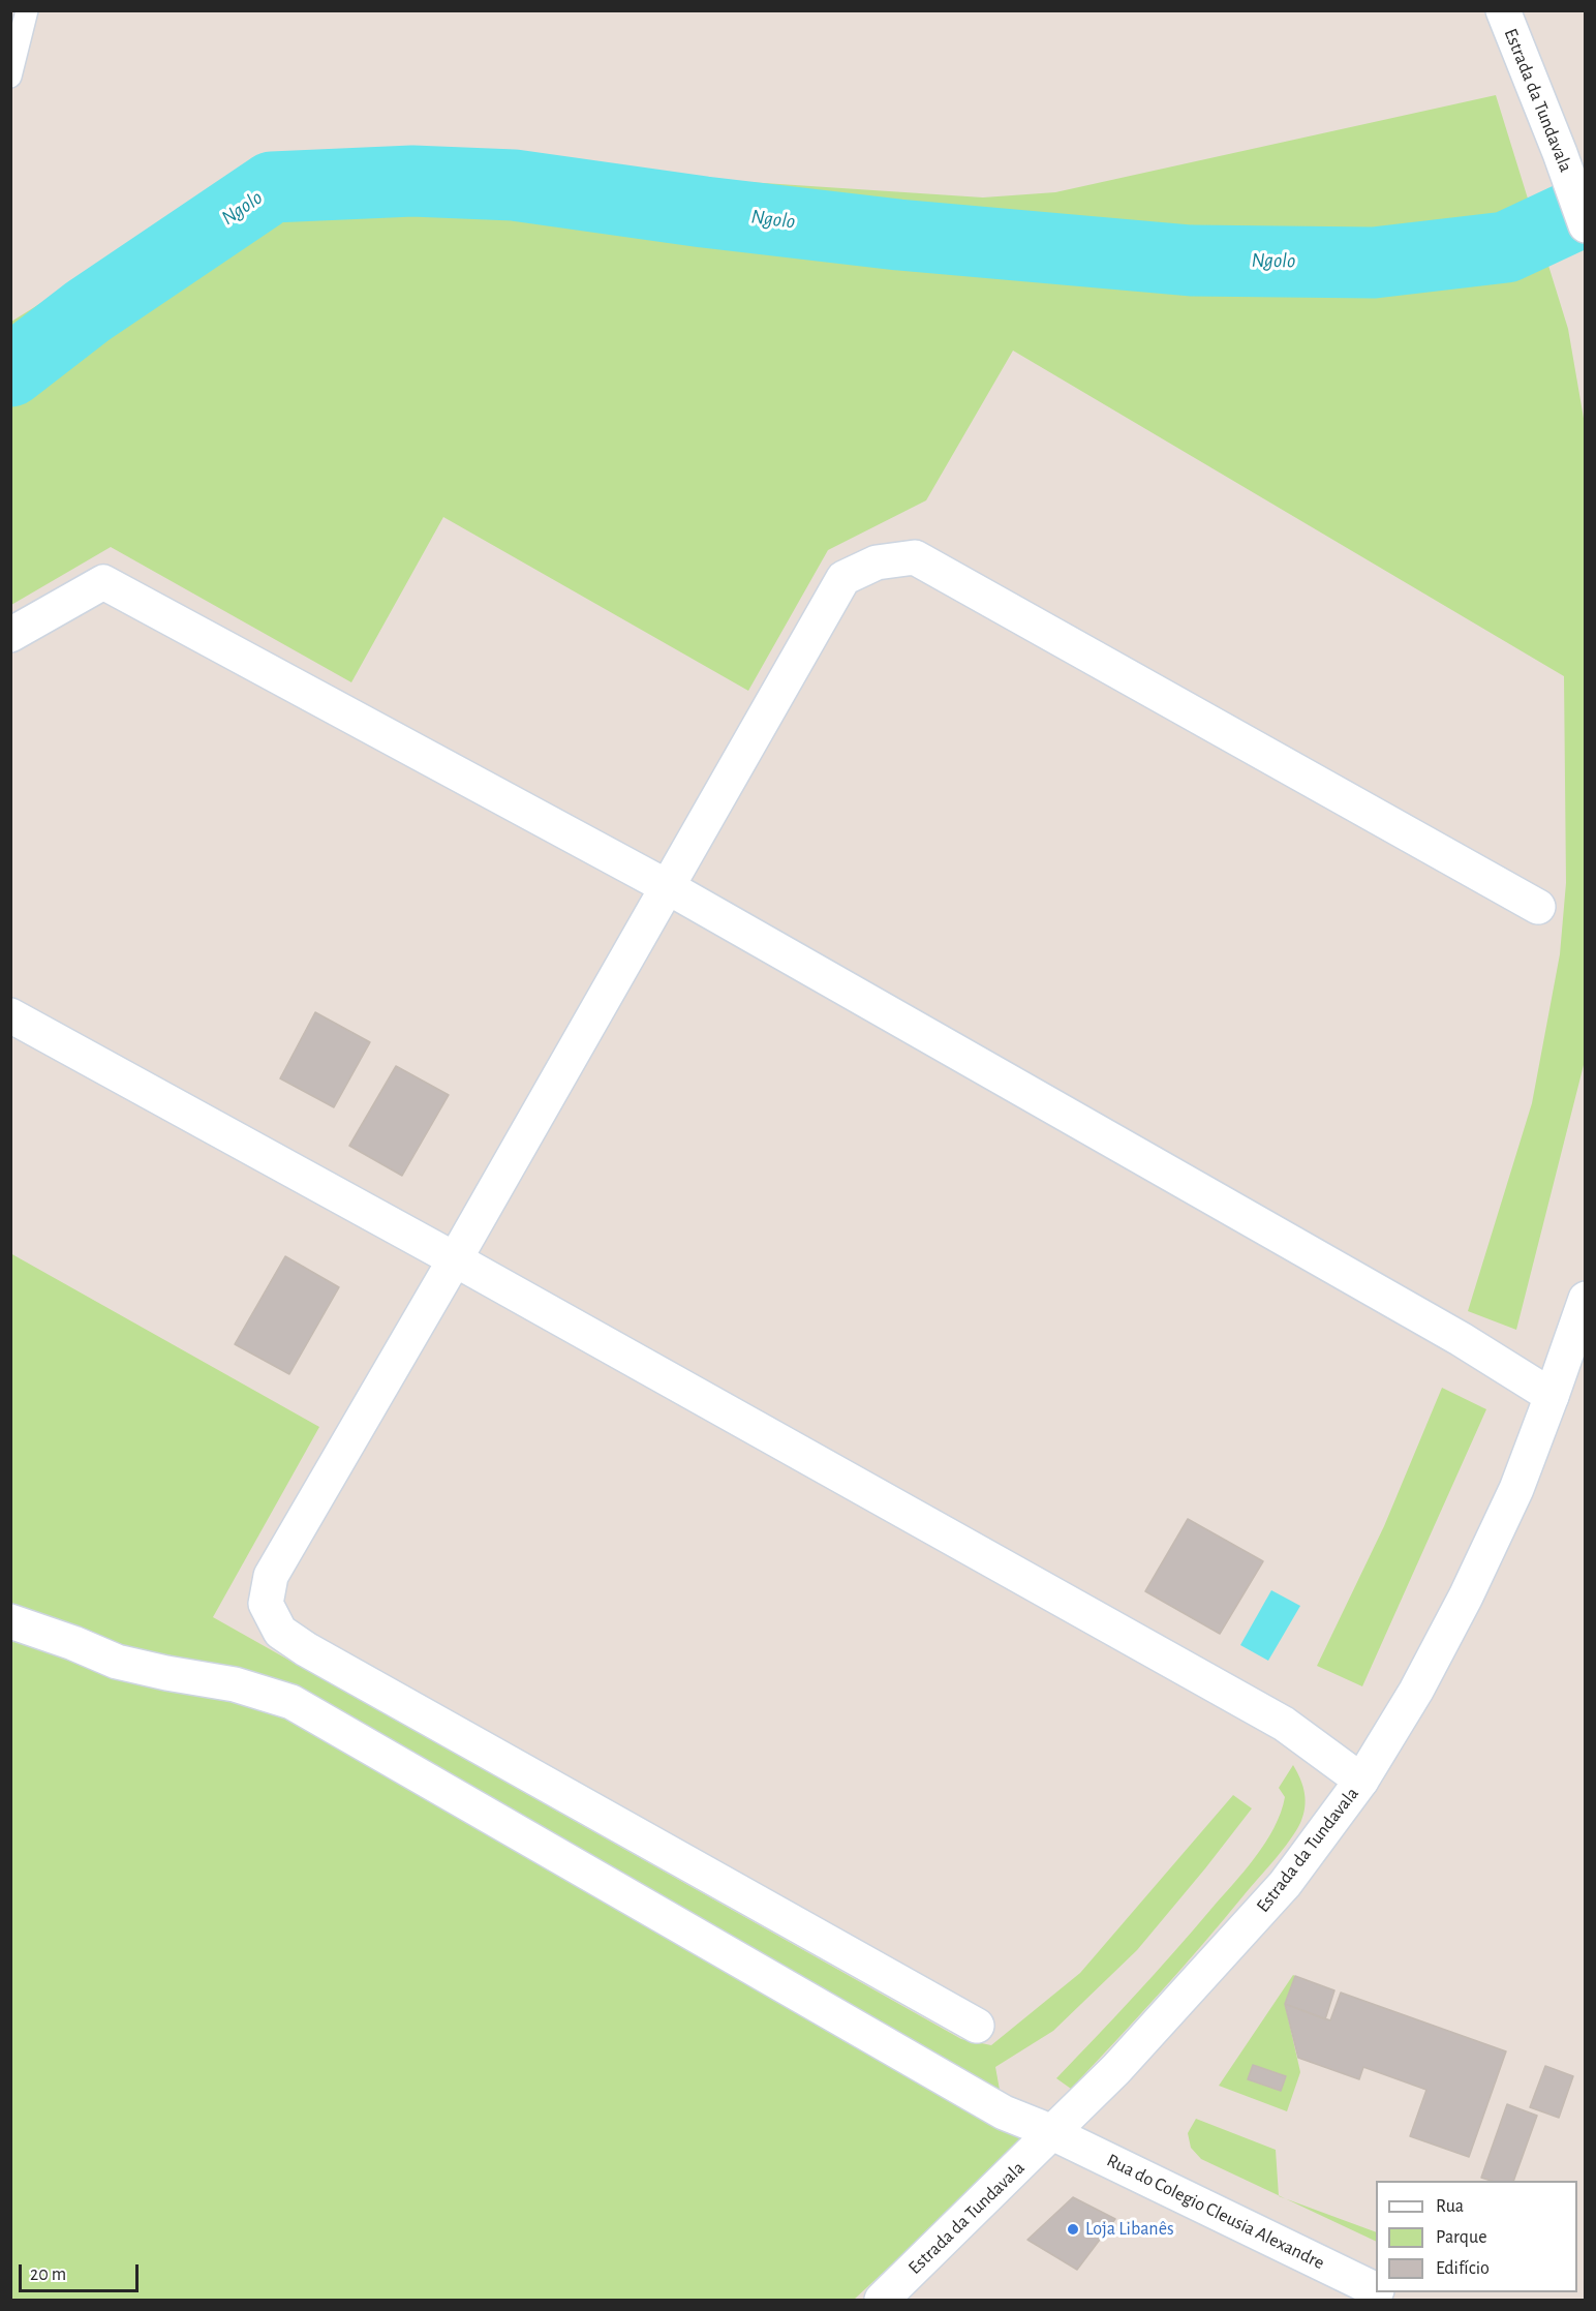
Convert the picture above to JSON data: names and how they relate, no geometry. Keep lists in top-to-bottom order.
{
  "streets": {
    "street": ["Estrada da Tundavala", "Rua do Colegio Cleusia Alexandre"]
  },
  "crossings": [
    ["Estrada da Tundavala", "Rua do Colegio Cleusia Alexandre"]
  ],
  "water": ["Ngolo"],
  "places": ["Loja Libanês"],
  "legend": ["Rua", "Parque", "Edifício"],
  "scale_bar": "20 m"
}
